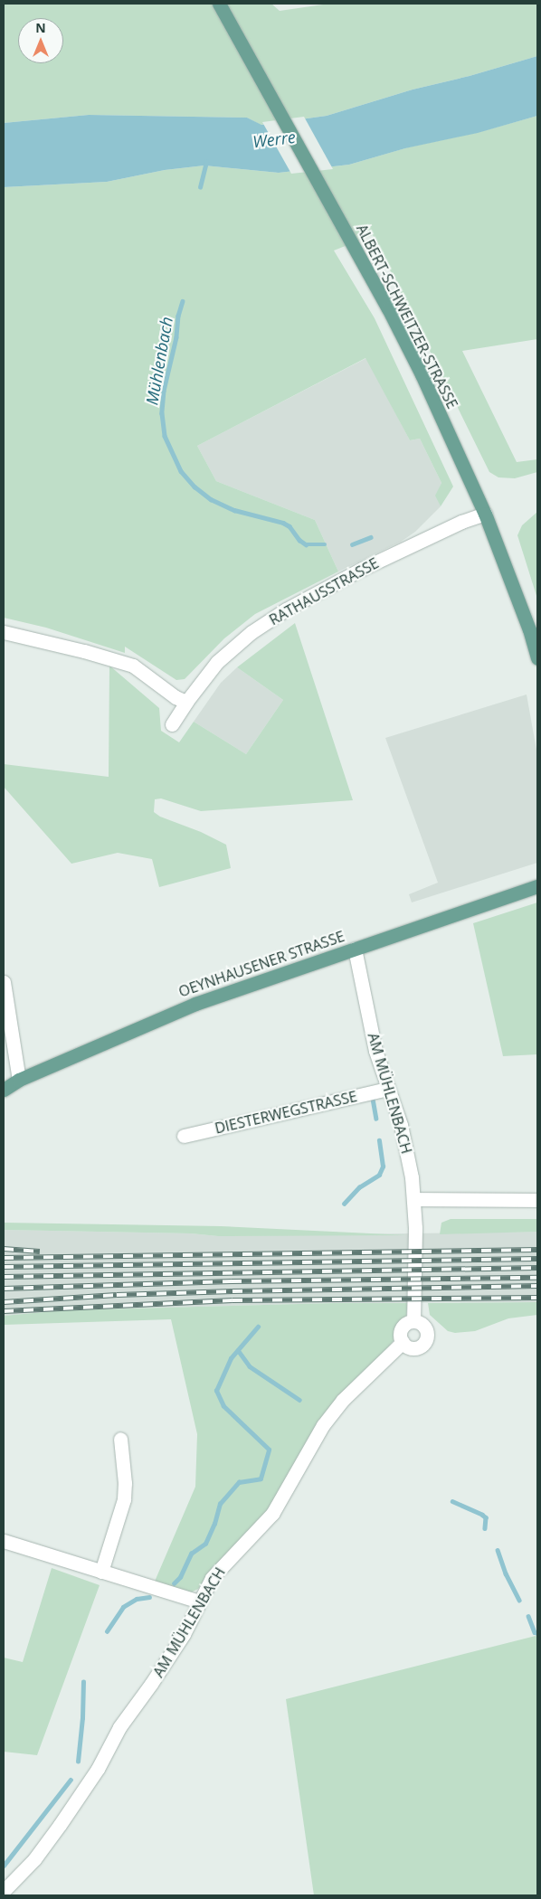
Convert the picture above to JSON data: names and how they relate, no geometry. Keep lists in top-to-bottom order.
{
  "streets": {
    "main road": ["ALBERT-SCHWEITZER-STRASSE", "OEYNHAUSENER STRASSE"],
    "street": ["RATHAUSSTRASSE", "AM MÜHLENBACH", "DIESTERWEGSTRASSE"]
  },
  "crossings": [
    ["ALBERT-SCHWEITZER-STRASSE", "RATHAUSSTRASSE"],
    ["OEYNHAUSENER STRASSE", "AM MÜHLENBACH"],
    ["AM MÜHLENBACH", "DIESTERWEGSTRASSE"]
  ],
  "water": ["Werre", "Mühlenbach"],
  "north": "top"
}
